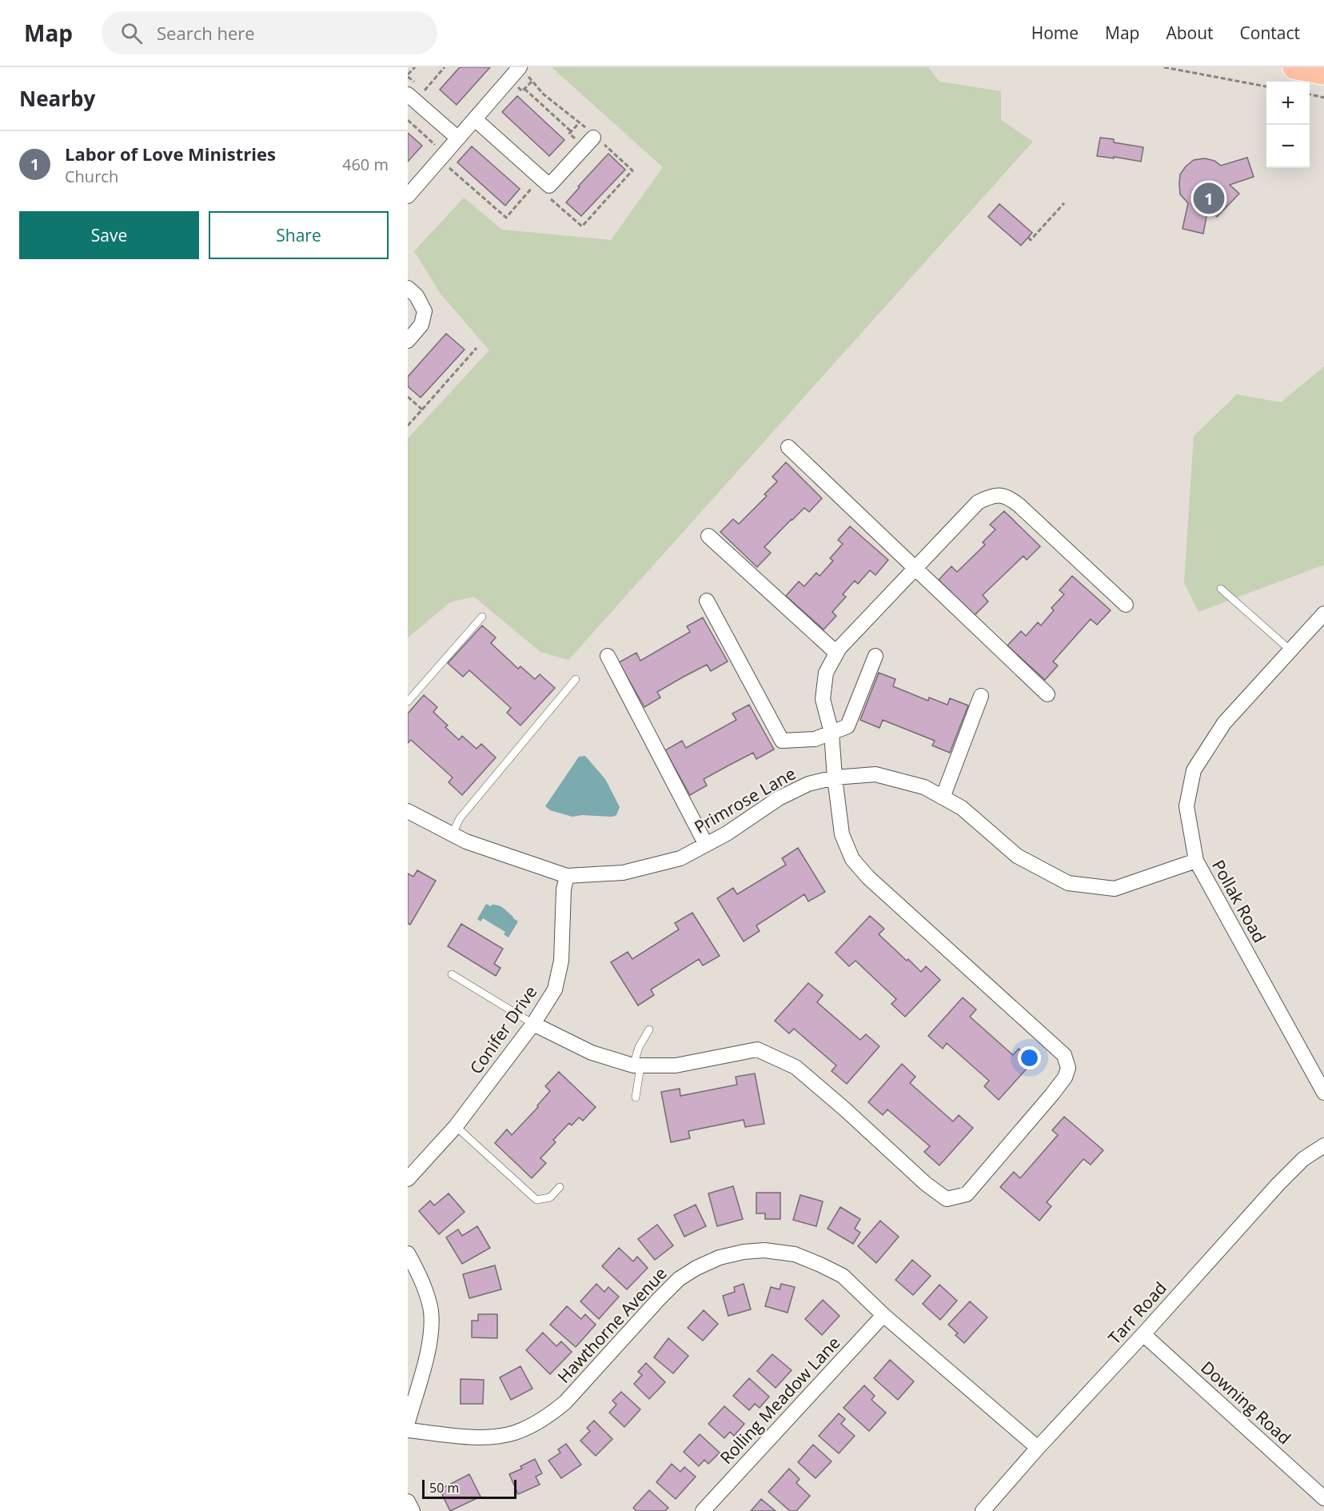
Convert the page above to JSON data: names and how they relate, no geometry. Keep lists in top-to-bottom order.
{
  "streets": {
    "street": [
      "Primrose Lane",
      "Pollak Road",
      "Conifer Drive",
      "Tarr Road",
      "Hawthorne Avenue",
      "Rolling Meadow Lane",
      "Downing Road"
    ]
  },
  "crossings": [
    ["Primrose Lane", "Pollak Road"],
    ["Primrose Lane", "Conifer Drive"],
    ["Tarr Road", "Hawthorne Avenue"],
    ["Tarr Road", "Downing Road"],
    ["Hawthorne Avenue", "Rolling Meadow Lane"]
  ],
  "scale_bar": "50 m",
  "page": {
    "header": "Map",
    "search": "Search here",
    "nav": [
      "Home",
      "Map",
      "About",
      "Contact"
    ],
    "heading": "Nearby",
    "map_buttons": ["+", "−"],
    "list": [
      {
        "mark": "1",
        "name": "Labor of Love Ministries",
        "note": "Church",
        "value": "460 m"
      }
    ],
    "pins": "1",
    "buttons": ["Save", "Share"],
    "scale": "50 m"
  }
}
